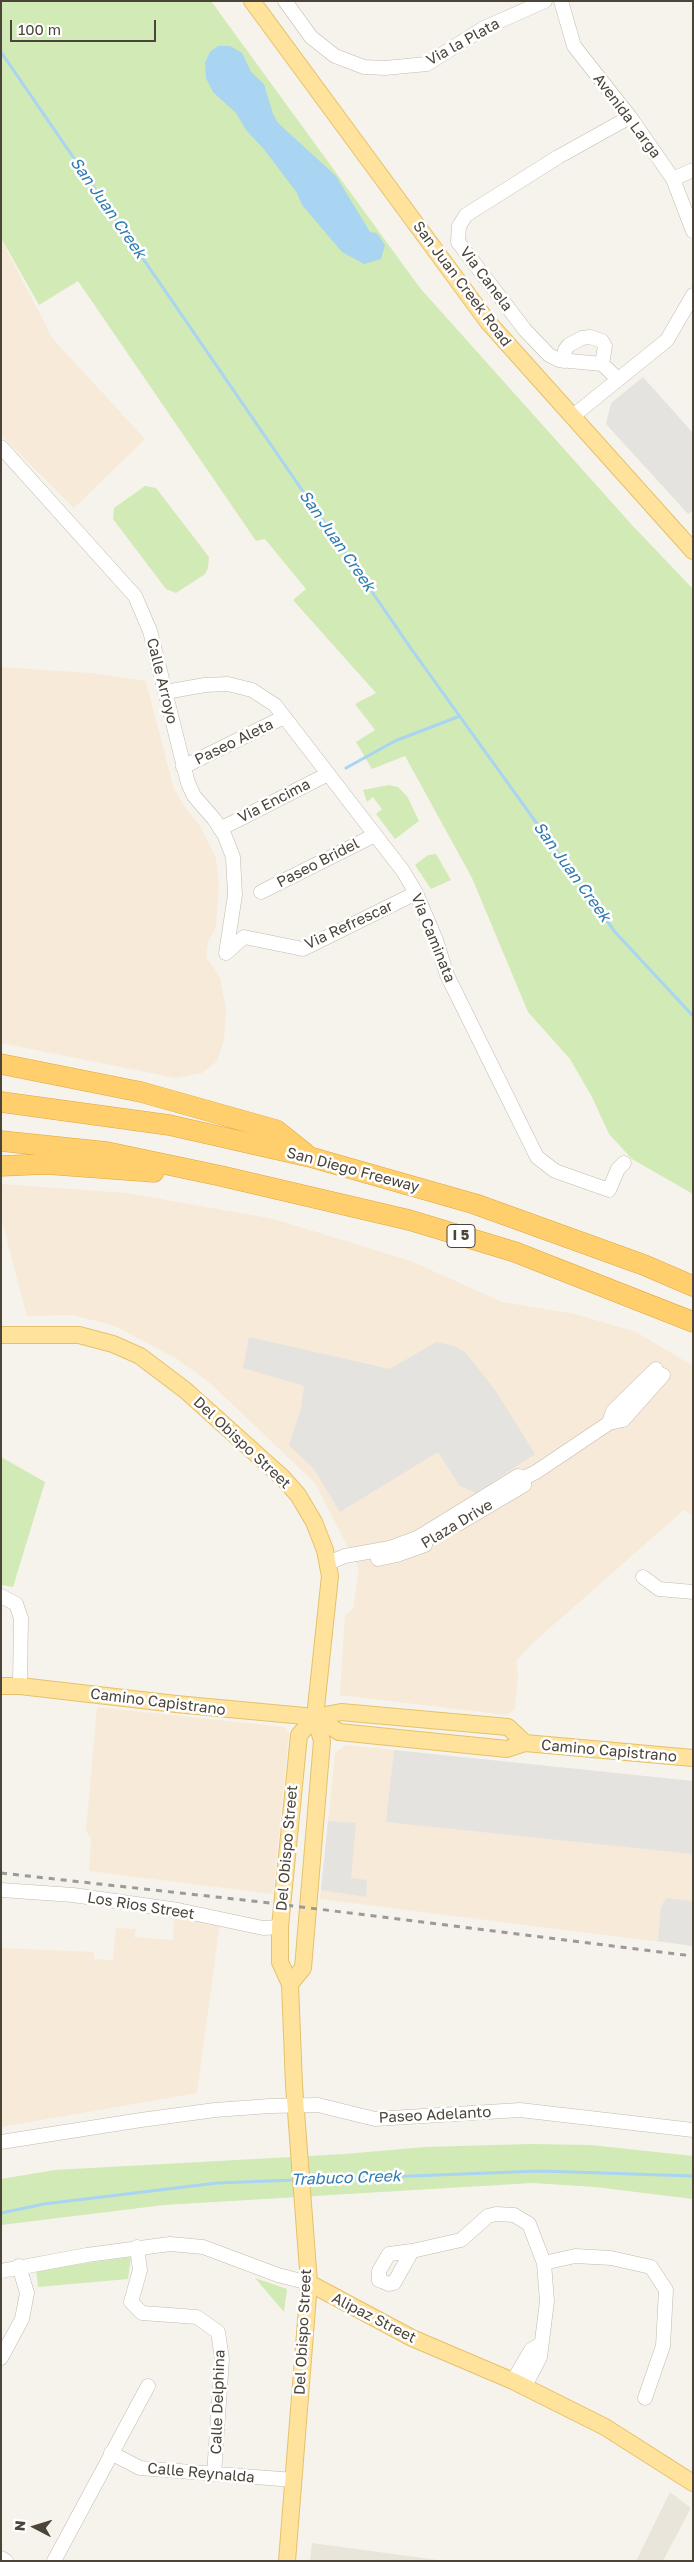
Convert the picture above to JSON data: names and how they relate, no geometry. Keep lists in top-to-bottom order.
{
  "streets": {
    "highway": ["San Diego Freeway", "I 5"],
    "main road": [
      "San Juan Creek Road",
      "Del Obispo Street",
      "Camino Capistrano",
      "Alipaz Street"
    ],
    "street": [
      "Via la Plata",
      "Avenida Larga",
      "Via Canela",
      "Calle Arroyo",
      "Paseo Aleta",
      "Via Encima",
      "Paseo Bridel",
      "Via Refrescar",
      "Via Caminata",
      "Plaza Drive",
      "Los Rios Street",
      "Paseo Adelanto",
      "Calle Delphina",
      "Calle Reynalda"
    ]
  },
  "crossings": [
    ["Avenida Larga", "Via Canela"],
    ["Calle Arroyo", "Paseo Aleta"],
    ["Calle Arroyo", "Via Encima"],
    ["Calle Arroyo", "Via Refrescar"],
    ["Calle Arroyo", "Via Caminata"],
    ["Paseo Aleta", "Via Caminata"],
    ["Via Encima", "Via Caminata"],
    ["Paseo Bridel", "Via Caminata"],
    ["Via Refrescar", "Via Caminata"],
    ["Del Obispo Street", "Plaza Drive"],
    ["Del Obispo Street", "Camino Capistrano"],
    ["Del Obispo Street", "Los Rios Street"],
    ["Del Obispo Street", "Paseo Adelanto"],
    ["Del Obispo Street", "Alipaz Street"],
    ["Del Obispo Street", "Calle Reynalda"],
    ["Alipaz Street", "Calle Delphina"],
    ["Calle Delphina", "Calle Reynalda"]
  ],
  "water": ["San Juan Creek", "Trabuco Creek"],
  "scale_bar": "100 m",
  "north": "left"
}
